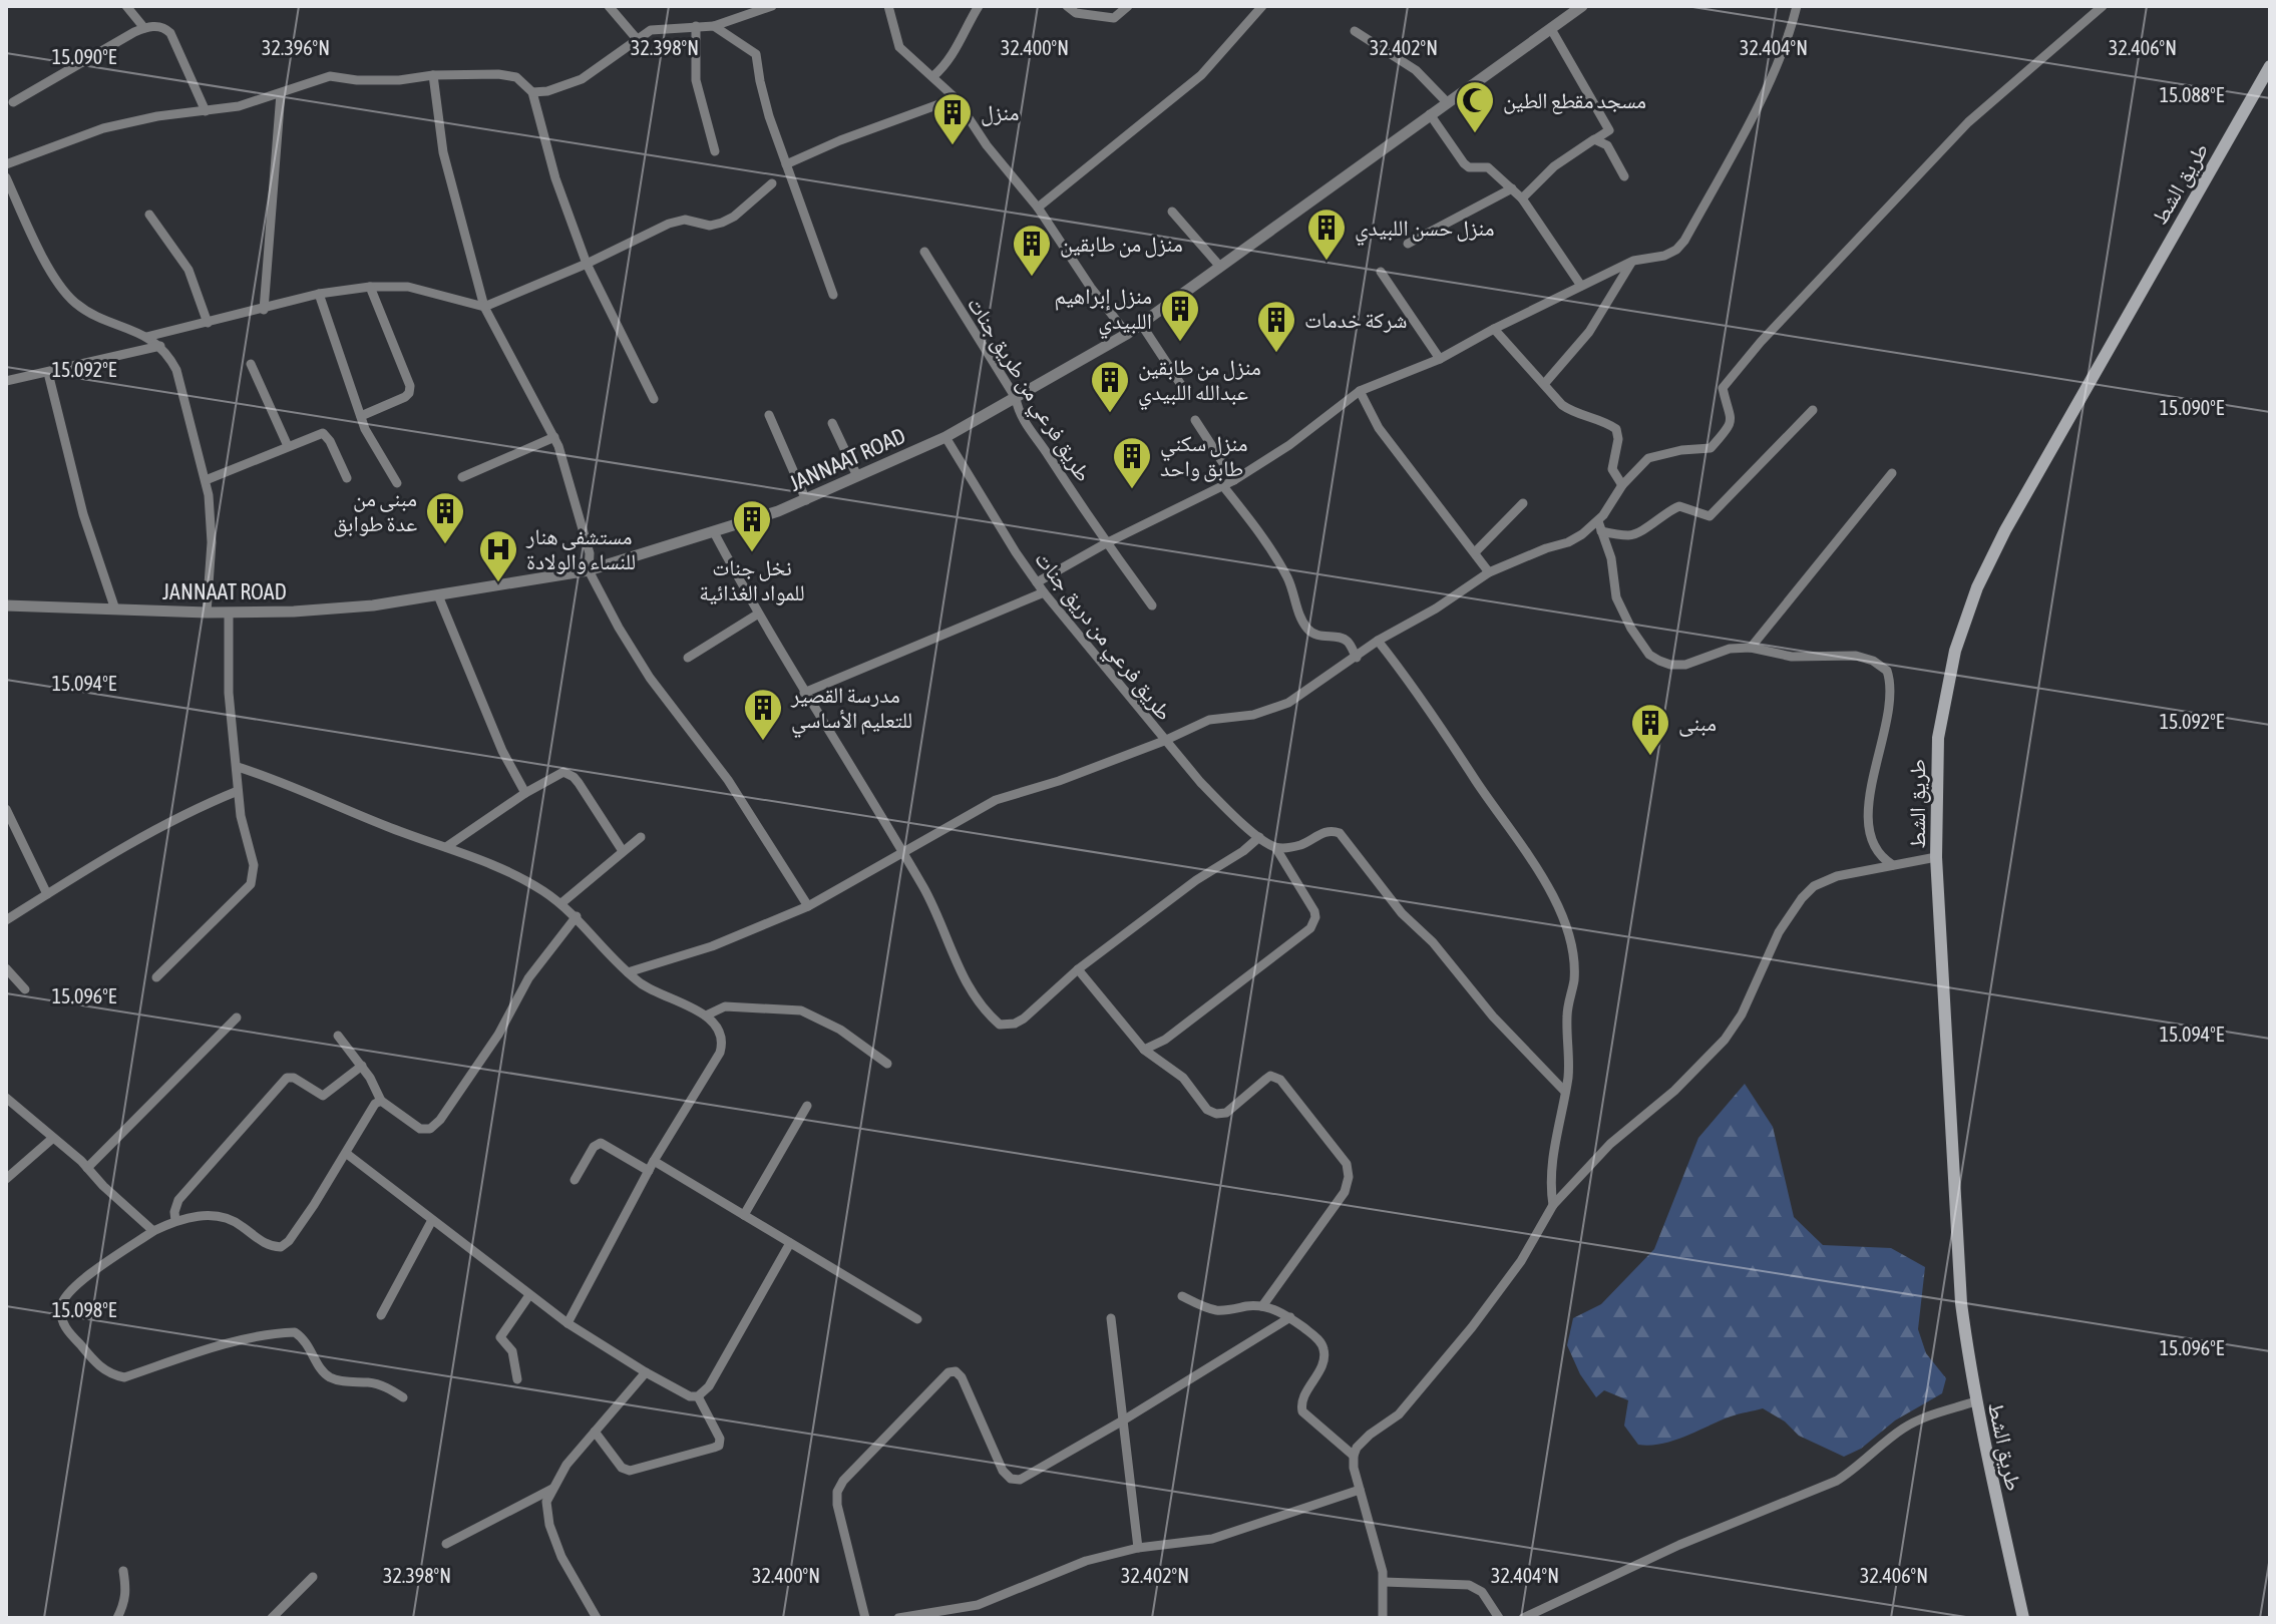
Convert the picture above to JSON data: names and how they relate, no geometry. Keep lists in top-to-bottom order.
{
  "streets": {
    "main road": ["طريق الشط"],
    "street": ["طريق فرعي من طريق جنات", "JANNAAT ROAD", "طريق فرعي من دريق جنات"]
  },
  "crossings": [
    ["طريق فرعي من طريق جنات", "JANNAAT ROAD"],
    ["JANNAAT ROAD", "طريق فرعي من دريق جنات"]
  ],
  "places": {
    "mosque": ["مسجد مقطع الطين"],
    "building": [
      "منزل",
      "منزل حسن اللبيدي",
      "منزل من طابقين",
      "منزل إبراهيم اللبيدي",
      "شركة خدمات",
      "منزل من طابقين عبدالله اللبيدي",
      "منزل سكني طابق واحد",
      "مبنى من عدة طوابق",
      "نخل جنات للمواد الغذائية",
      "مدرسة القصير للتعليم الأساسي",
      "مبنى"
    ],
    "hospital": ["مستشفى هنار للنساء والولادة"]
  },
  "coordinates": [
    "32.396°N",
    "32.398°N",
    "32.400°N",
    "32.402°N",
    "32.404°N",
    "32.406°N",
    "15.090°E",
    "15.088°E",
    "15.092°E",
    "15.094°E",
    "15.096°E",
    "15.098°E"
  ]
}
